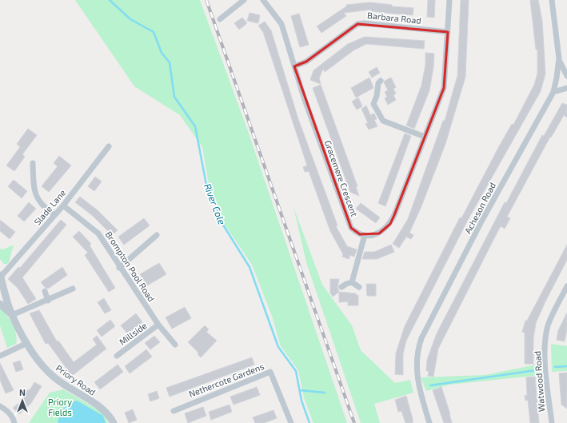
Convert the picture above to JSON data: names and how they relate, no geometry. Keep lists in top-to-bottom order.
{
  "streets": {
    "street": [
      "Barbara Road",
      "Gracemere Crescent",
      "Slade Lane",
      "Acheson Road",
      "Brompton Pool Road",
      "Millside",
      "Priory Road",
      "Nethercote Gardens",
      "Watwood Road"
    ]
  },
  "crossings": [
    ["Barbara Road", "Gracemere Crescent"],
    ["Slade Lane", "Brompton Pool Road"],
    ["Slade Lane", "Priory Road"],
    ["Brompton Pool Road", "Millside"]
  ],
  "water": ["River Cole"],
  "parks": ["Priory Fields"],
  "north": "top"
}
